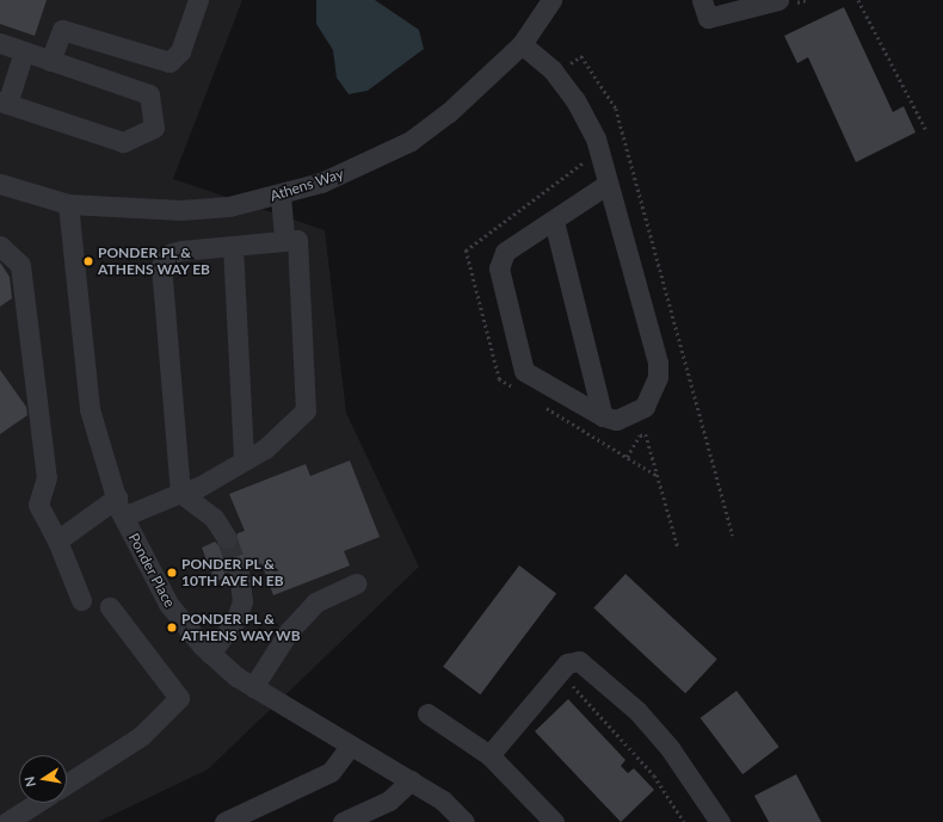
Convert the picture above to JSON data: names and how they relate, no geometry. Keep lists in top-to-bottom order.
{
  "streets": {
    "street": ["Athens Way", "Ponder Place"]
  },
  "crossings": [
    ["Athens Way", "Ponder Place"]
  ],
  "places": ["PONDER PL & ATHENS WAY EB", "PONDER PL & 10TH AVE N EB", "PONDER PL & ATHENS WAY WB"],
  "north": "left"
}
